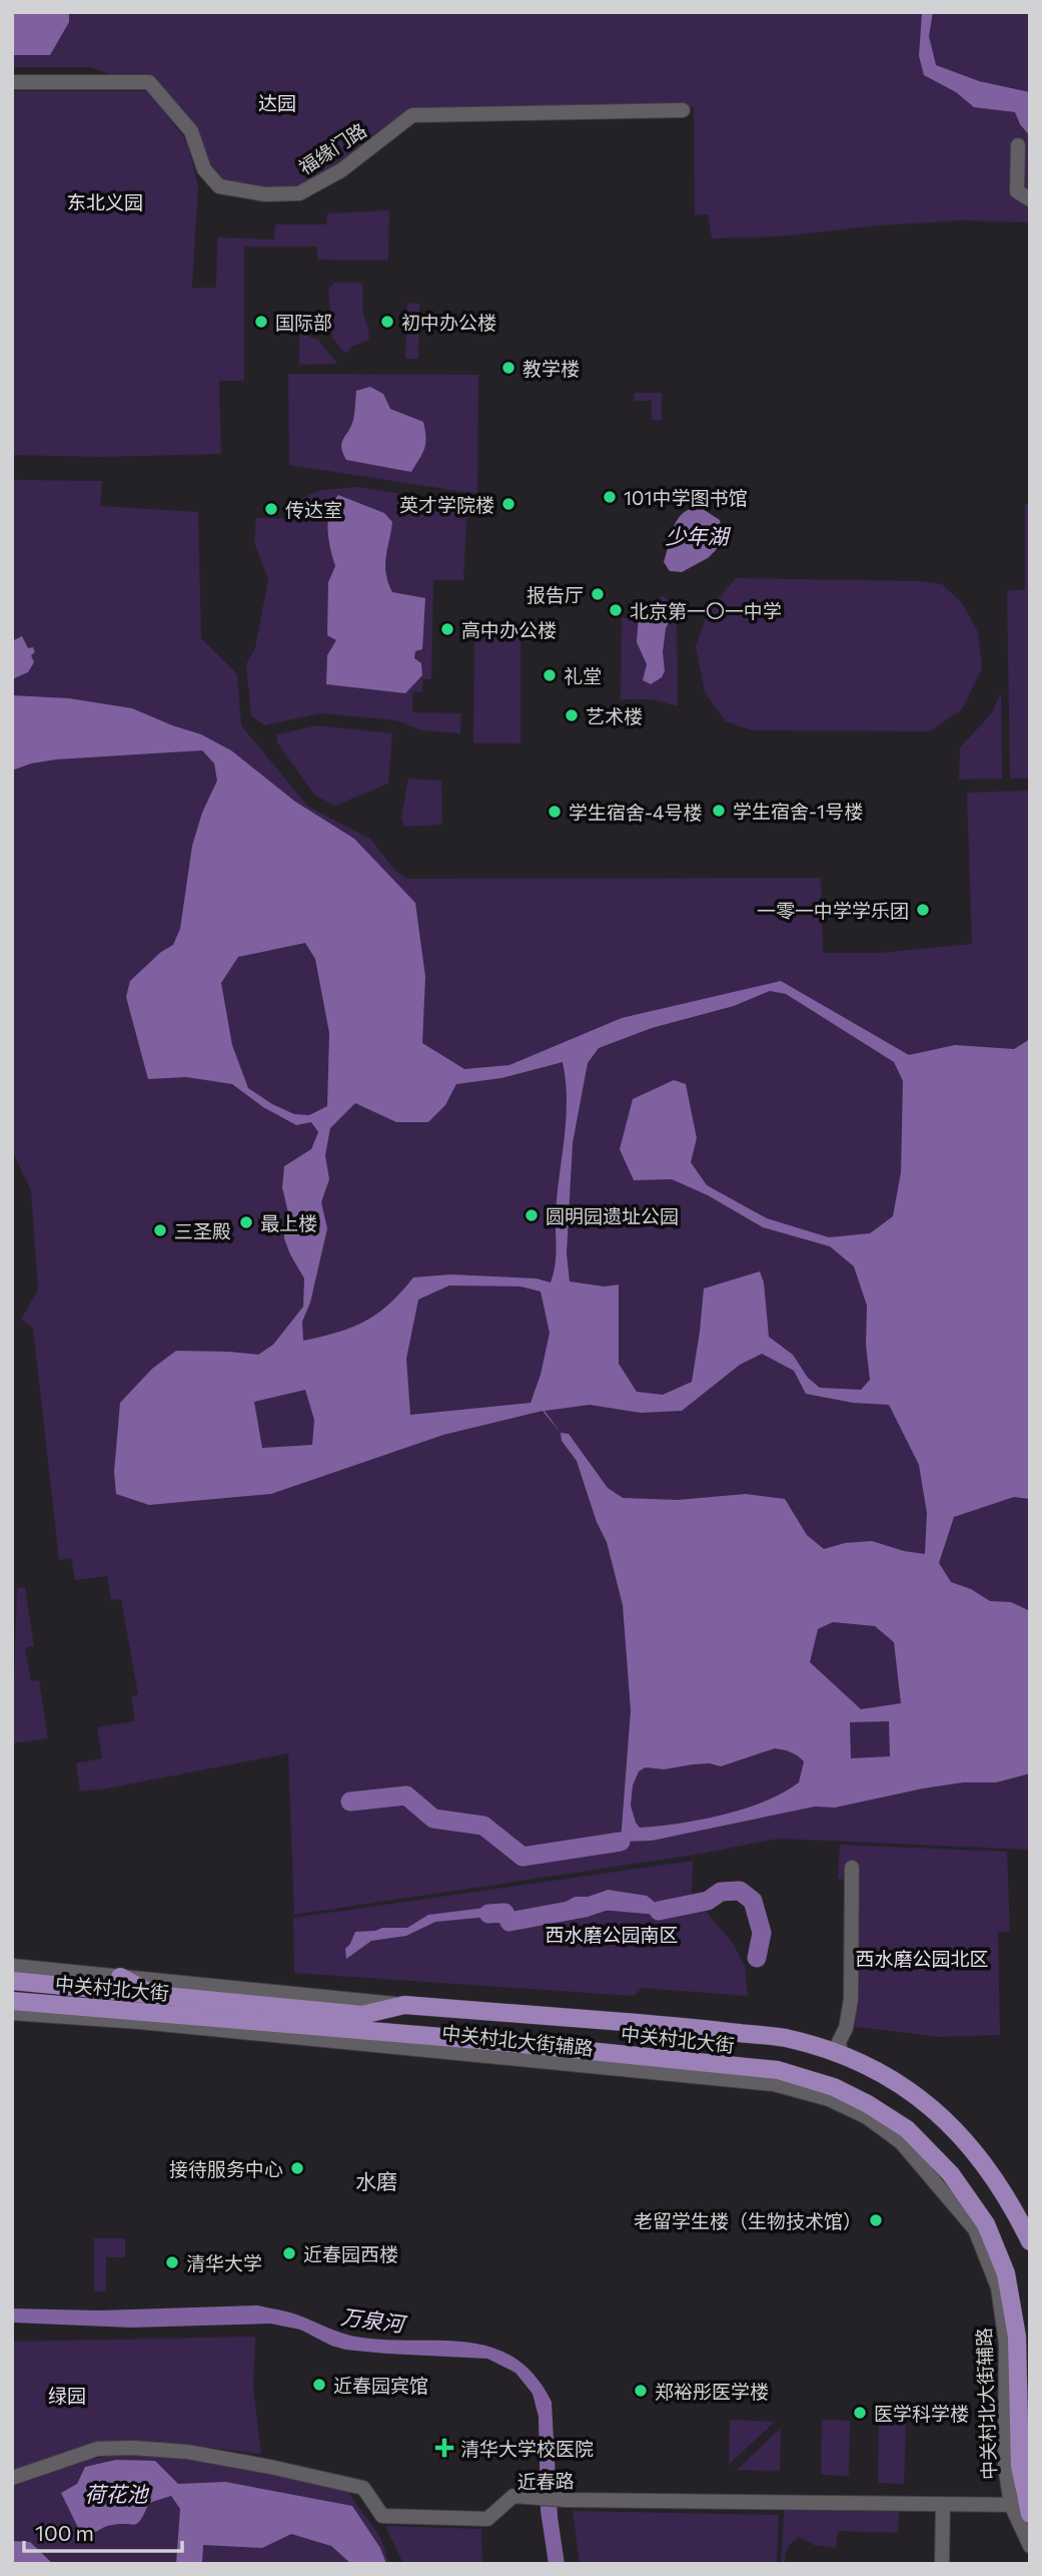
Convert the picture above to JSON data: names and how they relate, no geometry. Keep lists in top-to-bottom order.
{
  "streets": {
    "main road": ["中关村北大街"],
    "street": ["福缘门路", "中关村北大街辅路", "近春路"]
  },
  "crossings": [
    ["中关村北大街", "中关村北大街辅路"],
    ["中关村北大街", "近春路"],
    ["中关村北大街辅路", "近春路"]
  ],
  "districts": ["水磨"],
  "water": ["少年湖", "万泉河", "荷花池"],
  "parks": [
    "达园",
    "东北义园",
    "西水磨公园南区",
    "西水磨公园北区",
    "绿园"
  ],
  "places": {
    "other": [
      "国际部",
      "初中办公楼",
      "教学楼",
      "101中学图书馆",
      "英才学院楼",
      "传达室",
      "报告厅",
      "北京第一〇一中学",
      "高中办公楼",
      "礼堂",
      "艺术楼",
      "学生宿舍-1号楼",
      "学生宿舍-4号楼",
      "一零一中学学乐团",
      "圆明园遗址公园",
      "最上楼",
      "三圣殿",
      "接待服务中心",
      "老留学生楼（生物技术馆）",
      "近春园西楼",
      "清华大学",
      "近春园宾馆",
      "郑裕彤医学楼",
      "医学科学楼"
    ],
    "health": ["清华大学校医院"]
  },
  "scale_bar": "100 m"
}
